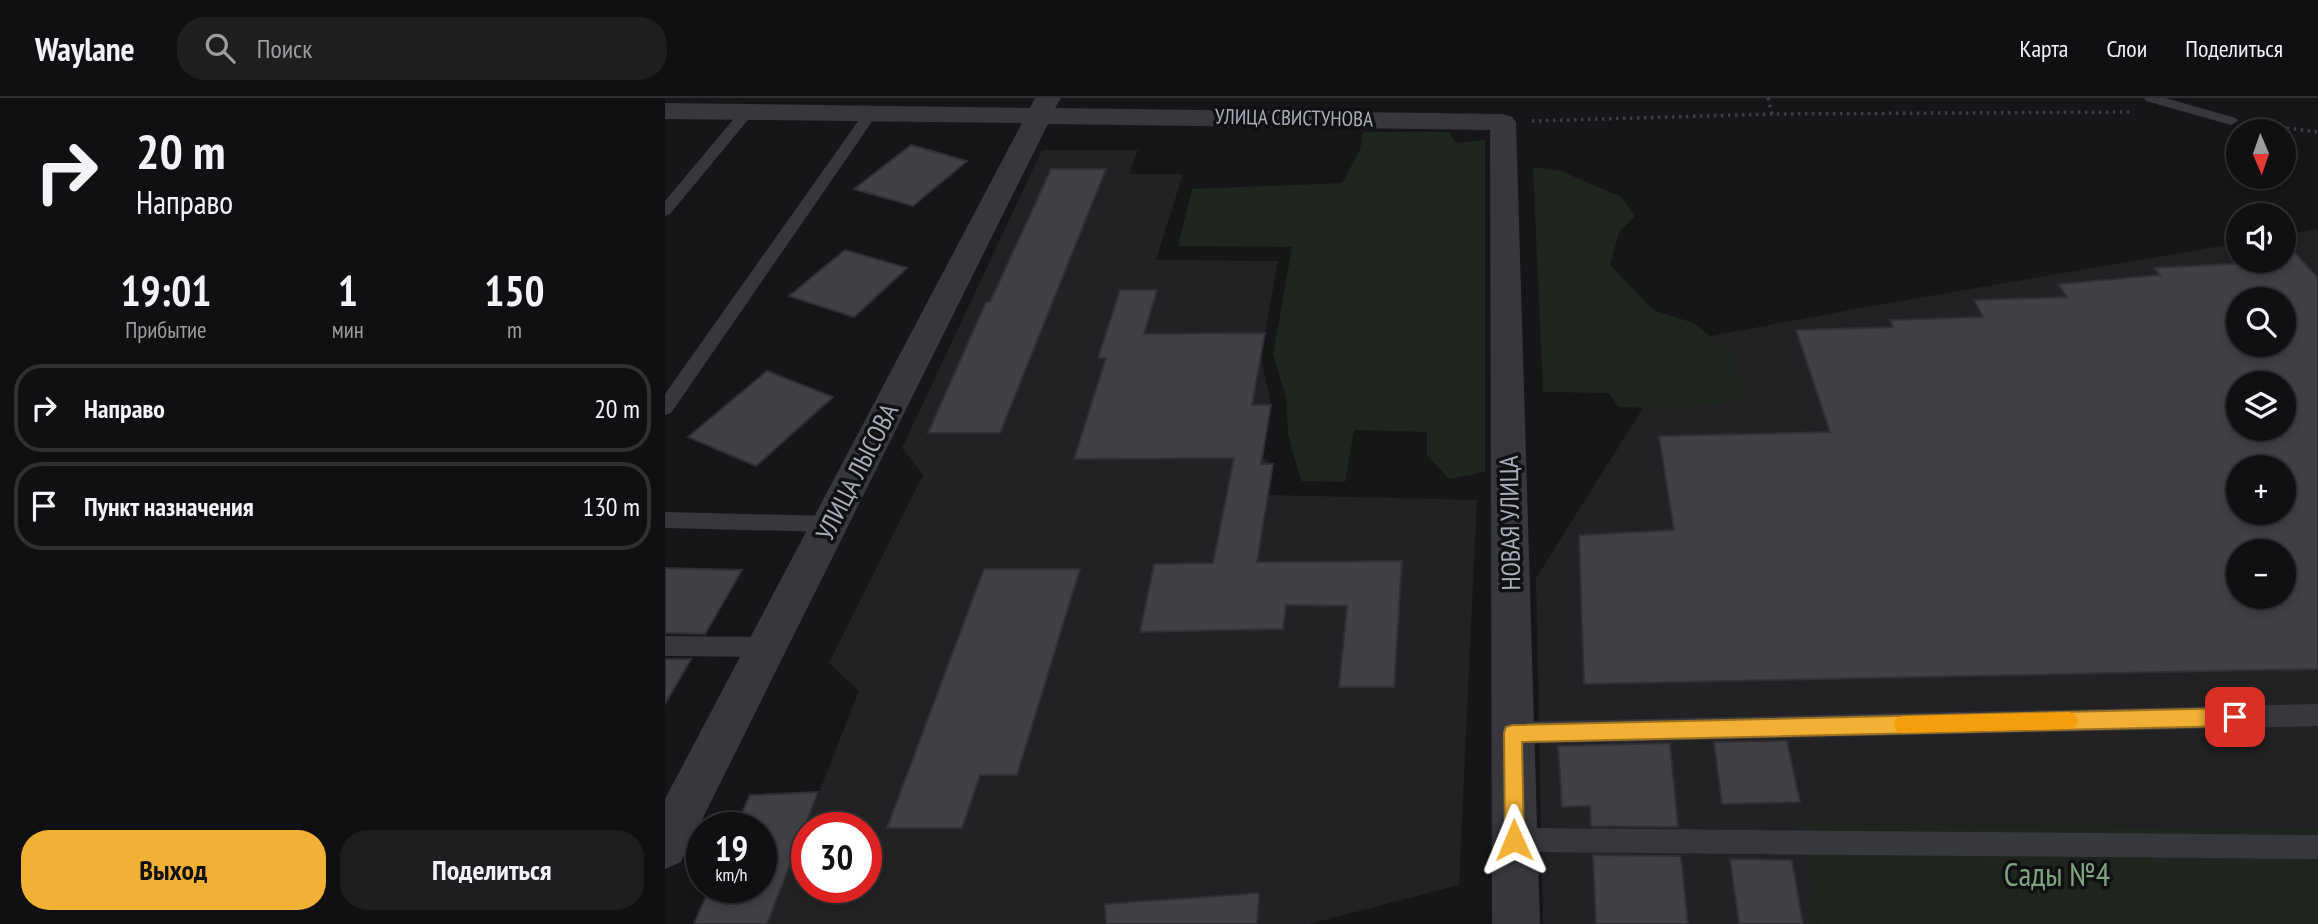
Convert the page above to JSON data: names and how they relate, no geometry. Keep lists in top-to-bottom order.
{
  "streets": {
    "street": ["УЛИЦА СВИСТУНОВА", "УЛИЦА ЛЫСОВА", "НОВАЯ УЛИЦА"]
  },
  "crossings": [
    ["УЛИЦА СВИСТУНОВА", "УЛИЦА ЛЫСОВА"],
    ["УЛИЦА СВИСТУНОВА", "НОВАЯ УЛИЦА"]
  ],
  "parks": ["Сады №4"],
  "north": "bottom",
  "page": {
    "header": "Waylane",
    "search": "Поиск",
    "nav": ["Карта", "Слои", "Поделиться"],
    "turn": ["20 m", "Направо"],
    "map_buttons": ["+", "−"],
    "eta": [
      "19:01",
      "Прибытие",
      "1",
      "мин",
      "150",
      "m"
    ],
    "list": [
      {
        "name": "Направо",
        "value": "20 m"
      },
      {
        "name": "Пункт назначения",
        "value": "130 m"
      }
    ],
    "speed": "19 km/h",
    "limit": "30",
    "buttons": ["Выход", "Поделиться"]
  }
}
